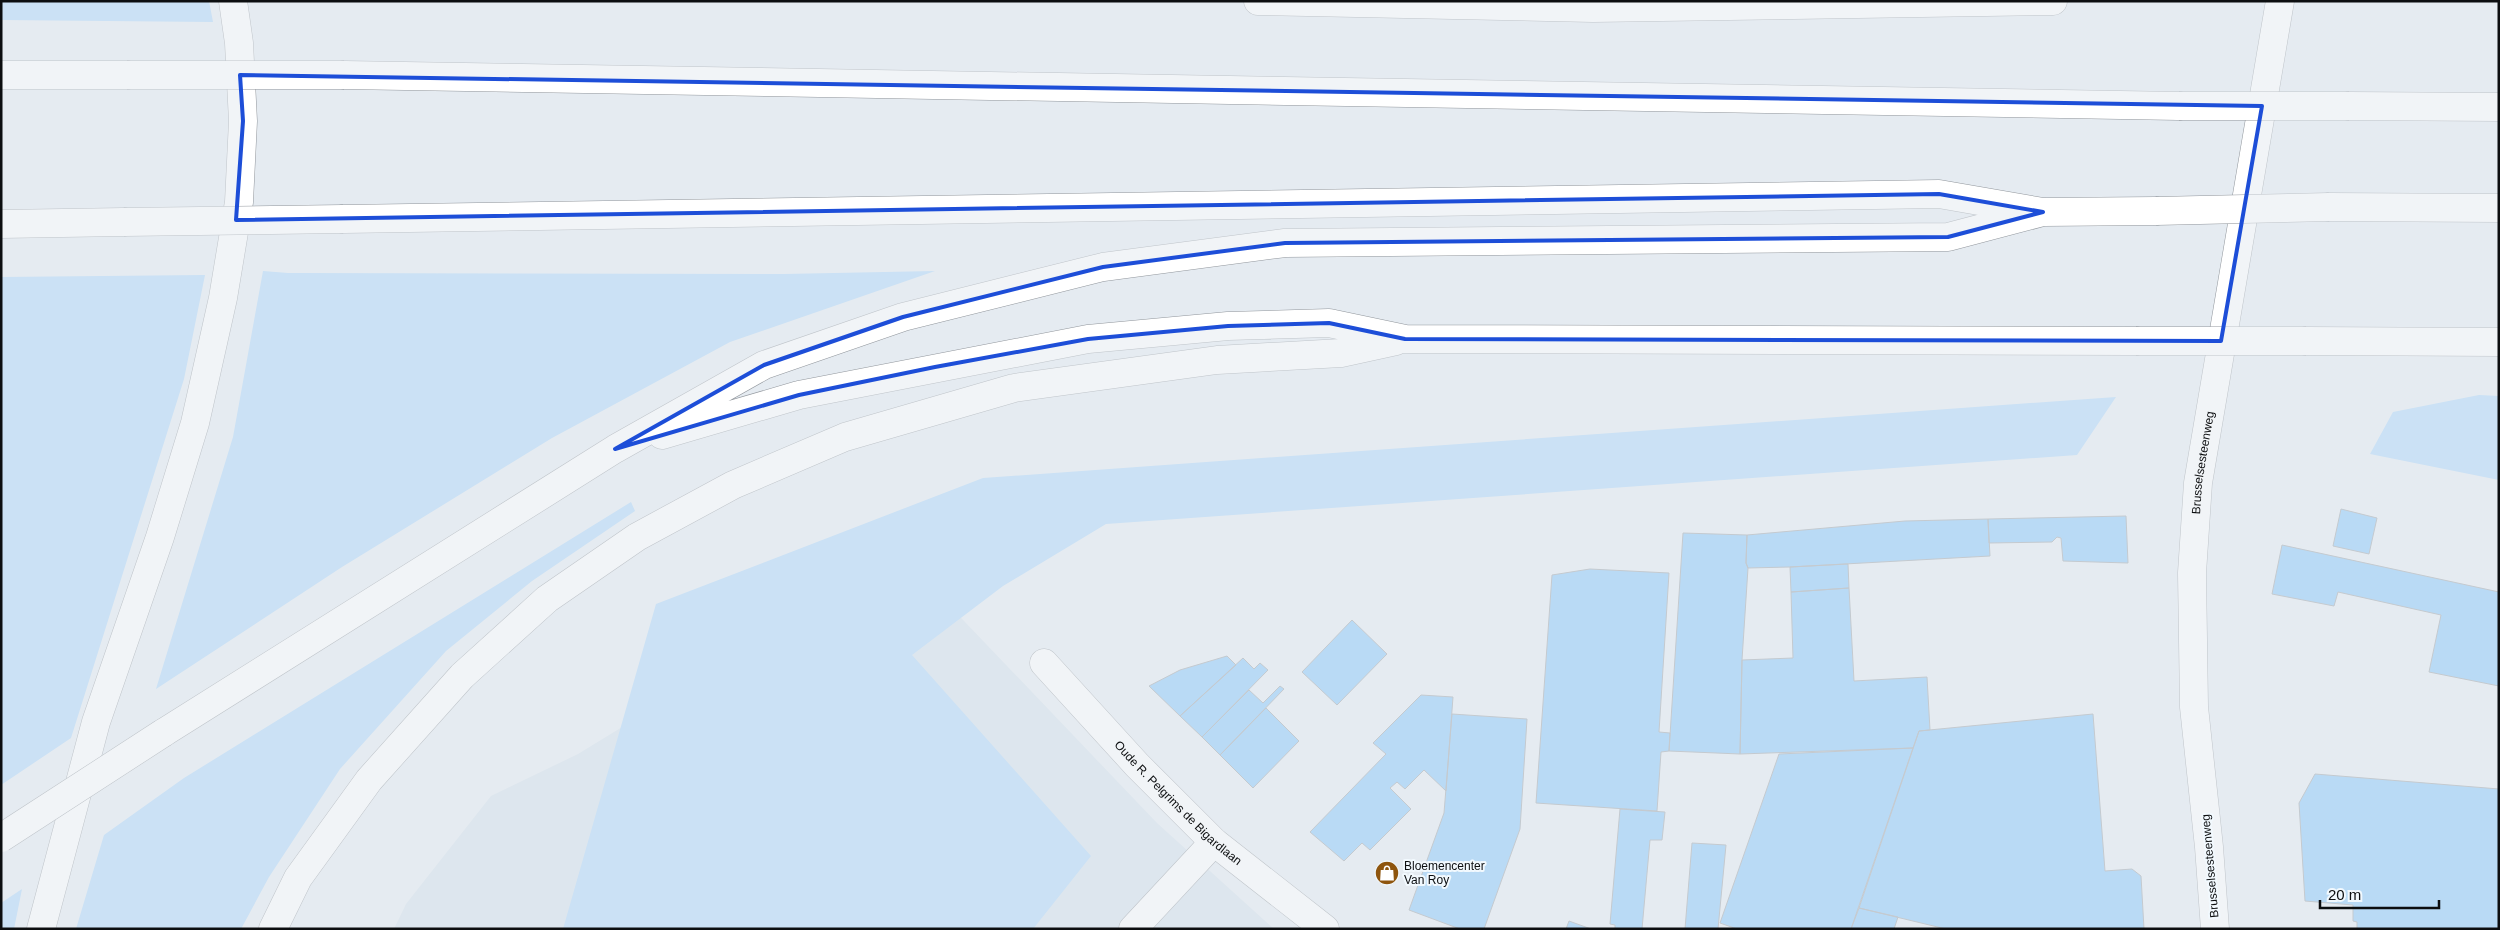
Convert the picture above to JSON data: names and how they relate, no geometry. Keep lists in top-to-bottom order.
{
  "streets": {
    "main road": ["Brusselsesteenweg", "Oude R. Pelgrims de Bigardlaan"]
  },
  "places": {
    "shop": ["Bloemencenter Van Roy"]
  },
  "scale_bar": "20 m"
}
